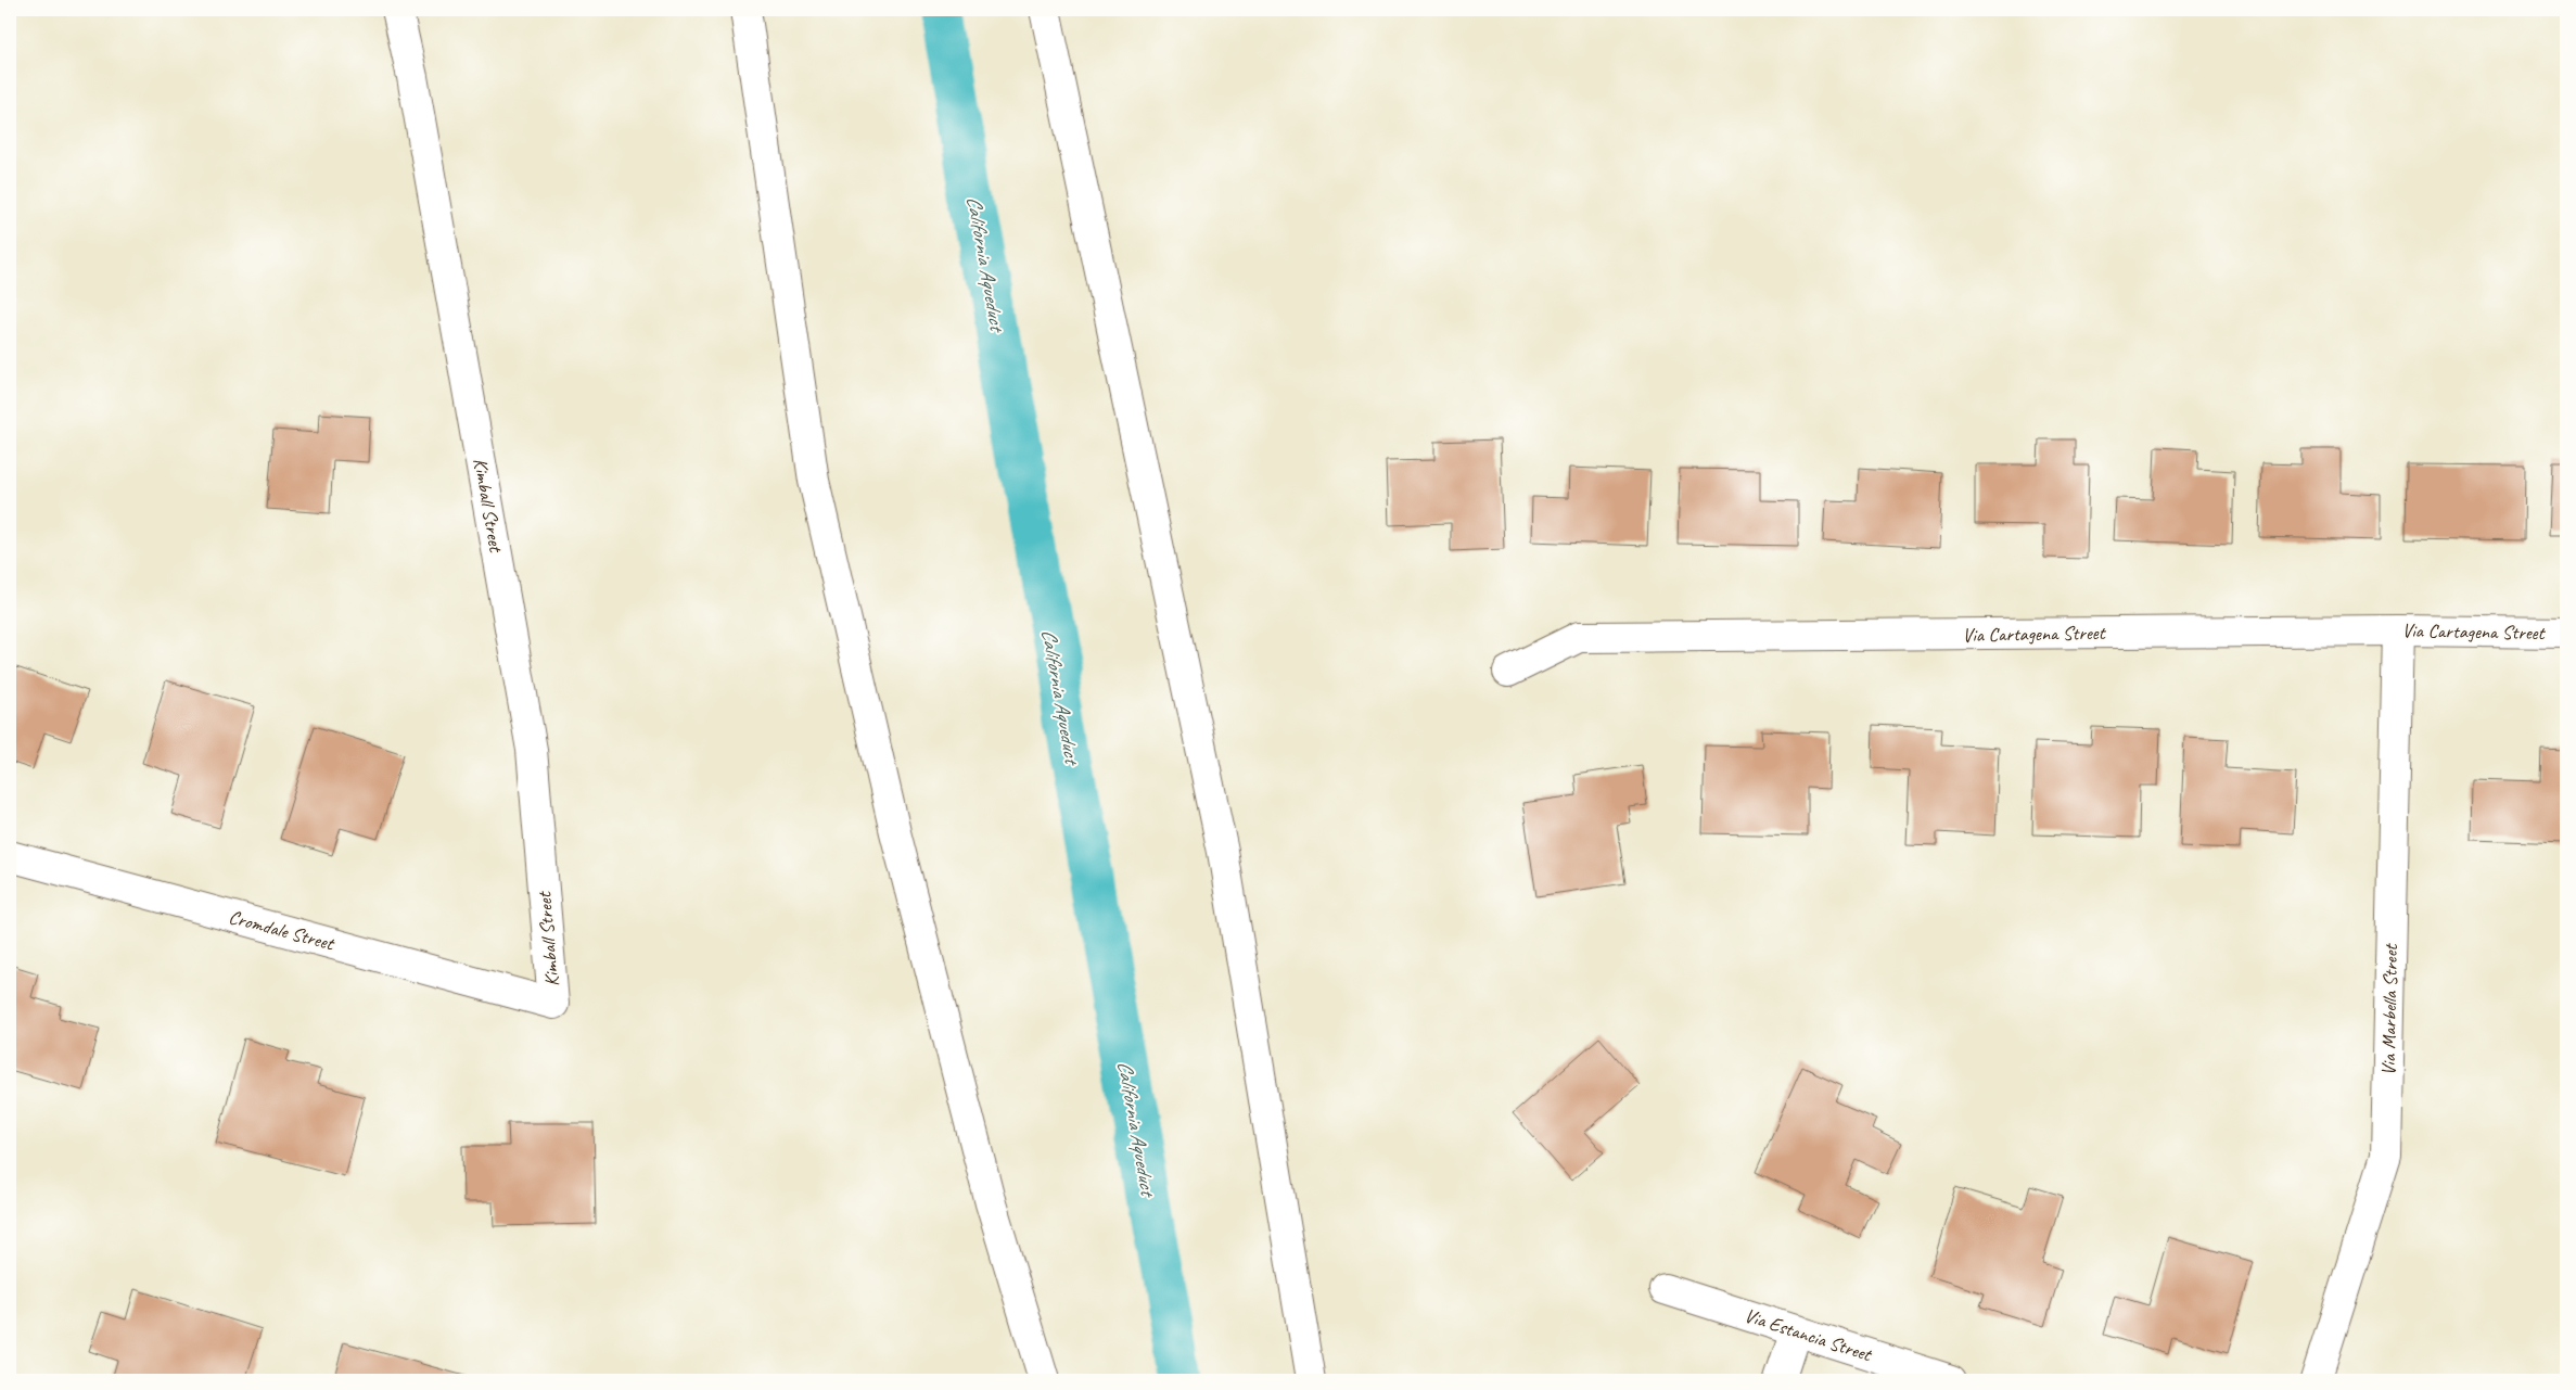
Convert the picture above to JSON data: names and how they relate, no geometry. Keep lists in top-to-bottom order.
{
  "streets": {
    "street": [
      "Kimball Street",
      "Via Cartagena Street",
      "Cromdale Street",
      "Via Marbella Street",
      "Via Estancia Street"
    ]
  },
  "crossings": [
    ["Kimball Street", "Cromdale Street"],
    ["Via Cartagena Street", "Via Marbella Street"]
  ],
  "water": ["California Aqueduct"]
}
